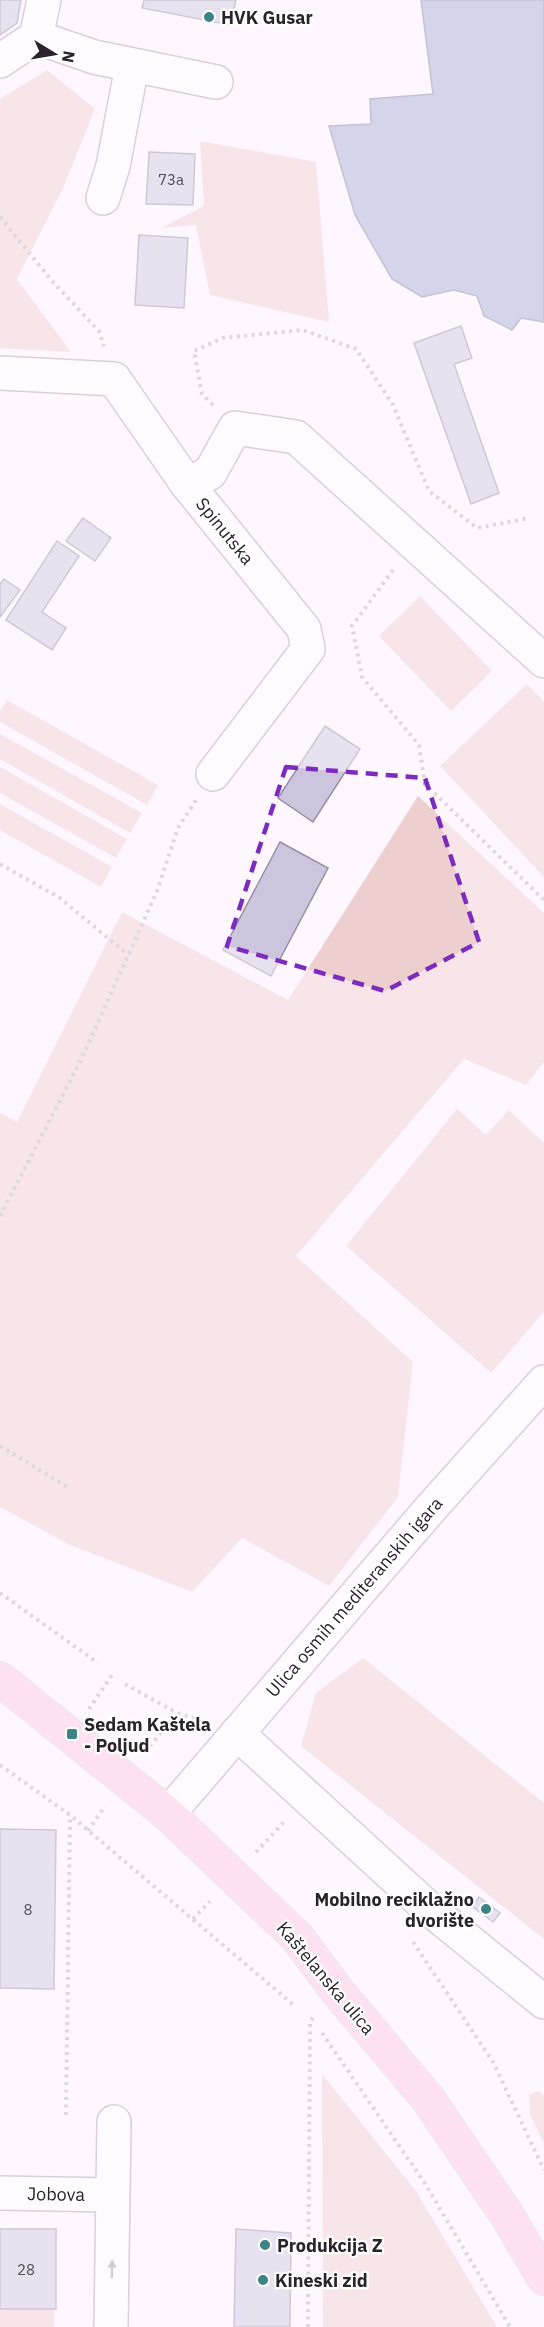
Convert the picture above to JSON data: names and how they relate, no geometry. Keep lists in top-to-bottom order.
{
  "streets": {
    "main road": ["Kaštelanska ulica"],
    "street": ["Spinutska", "Ulica osmih mediteranskih igara", "Jobova"]
  },
  "crossings": [
    ["Ulica osmih mediteranskih igara", "Kaštelanska ulica"]
  ],
  "places": {
    "other": [
      "HVK Gusar",
      "Mobilno reciklažno dvorište",
      "Produkcija Z",
      "Kineski zid"
    ],
    "transit": ["Sedam Kaštela - Poljud"]
  },
  "house_numbers": ["73a", "8", "28"],
  "north": "right"
}
